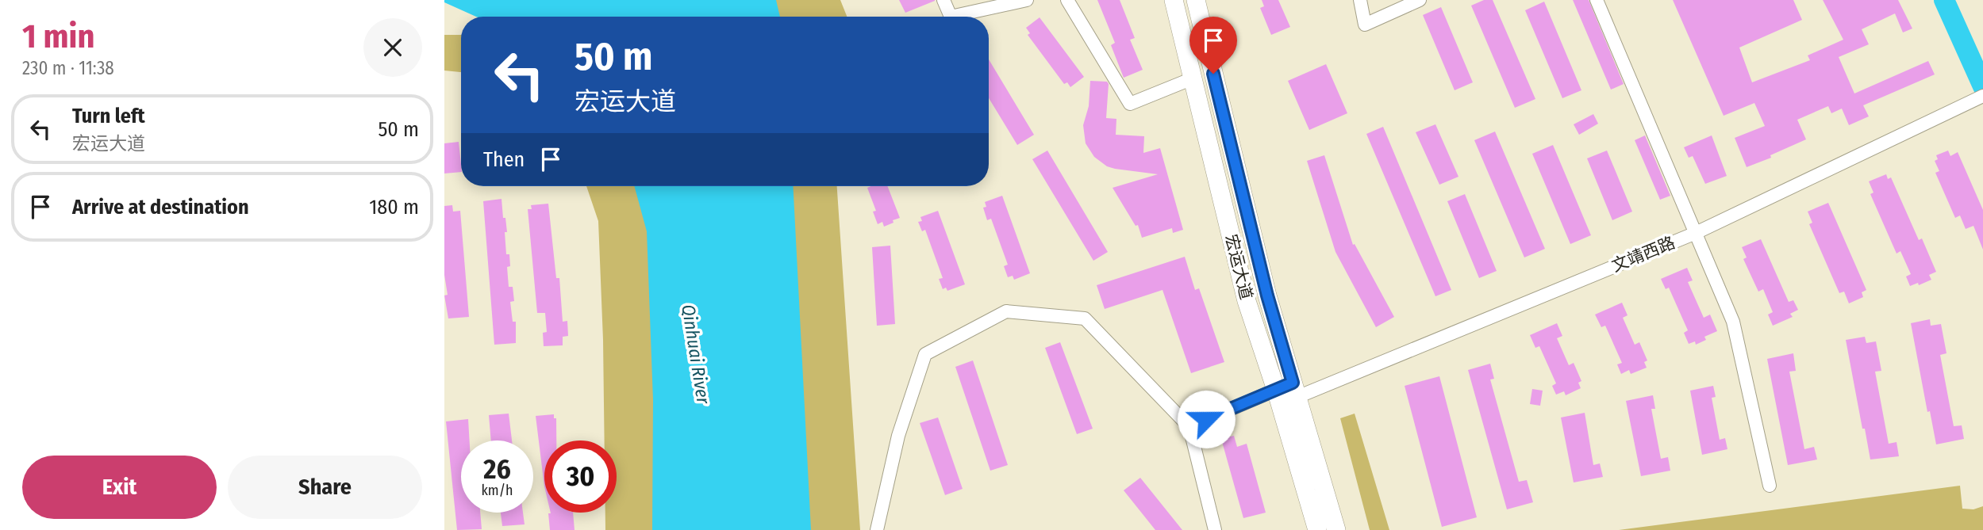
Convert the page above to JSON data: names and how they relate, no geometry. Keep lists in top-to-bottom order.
{
  "streets": {
    "main road": ["宏运大道"],
    "street": ["文靖西路"]
  },
  "crossings": [
    ["文靖西路", "宏运大道"]
  ],
  "water": ["Qinhuai River"],
  "page": {
    "heading": ["1 min", "230 m · 11:38"],
    "turn": ["50 m", "宏运大道"],
    "list": [
      {
        "name": "Turn left",
        "note": "宏运大道",
        "value": "50 m"
      },
      {
        "name": "Arrive at destination",
        "value": "180 m"
      }
    ],
    "then": "Then",
    "speed": "26 km/h",
    "limit": "30",
    "buttons": ["Exit", "Share"]
  }
}
